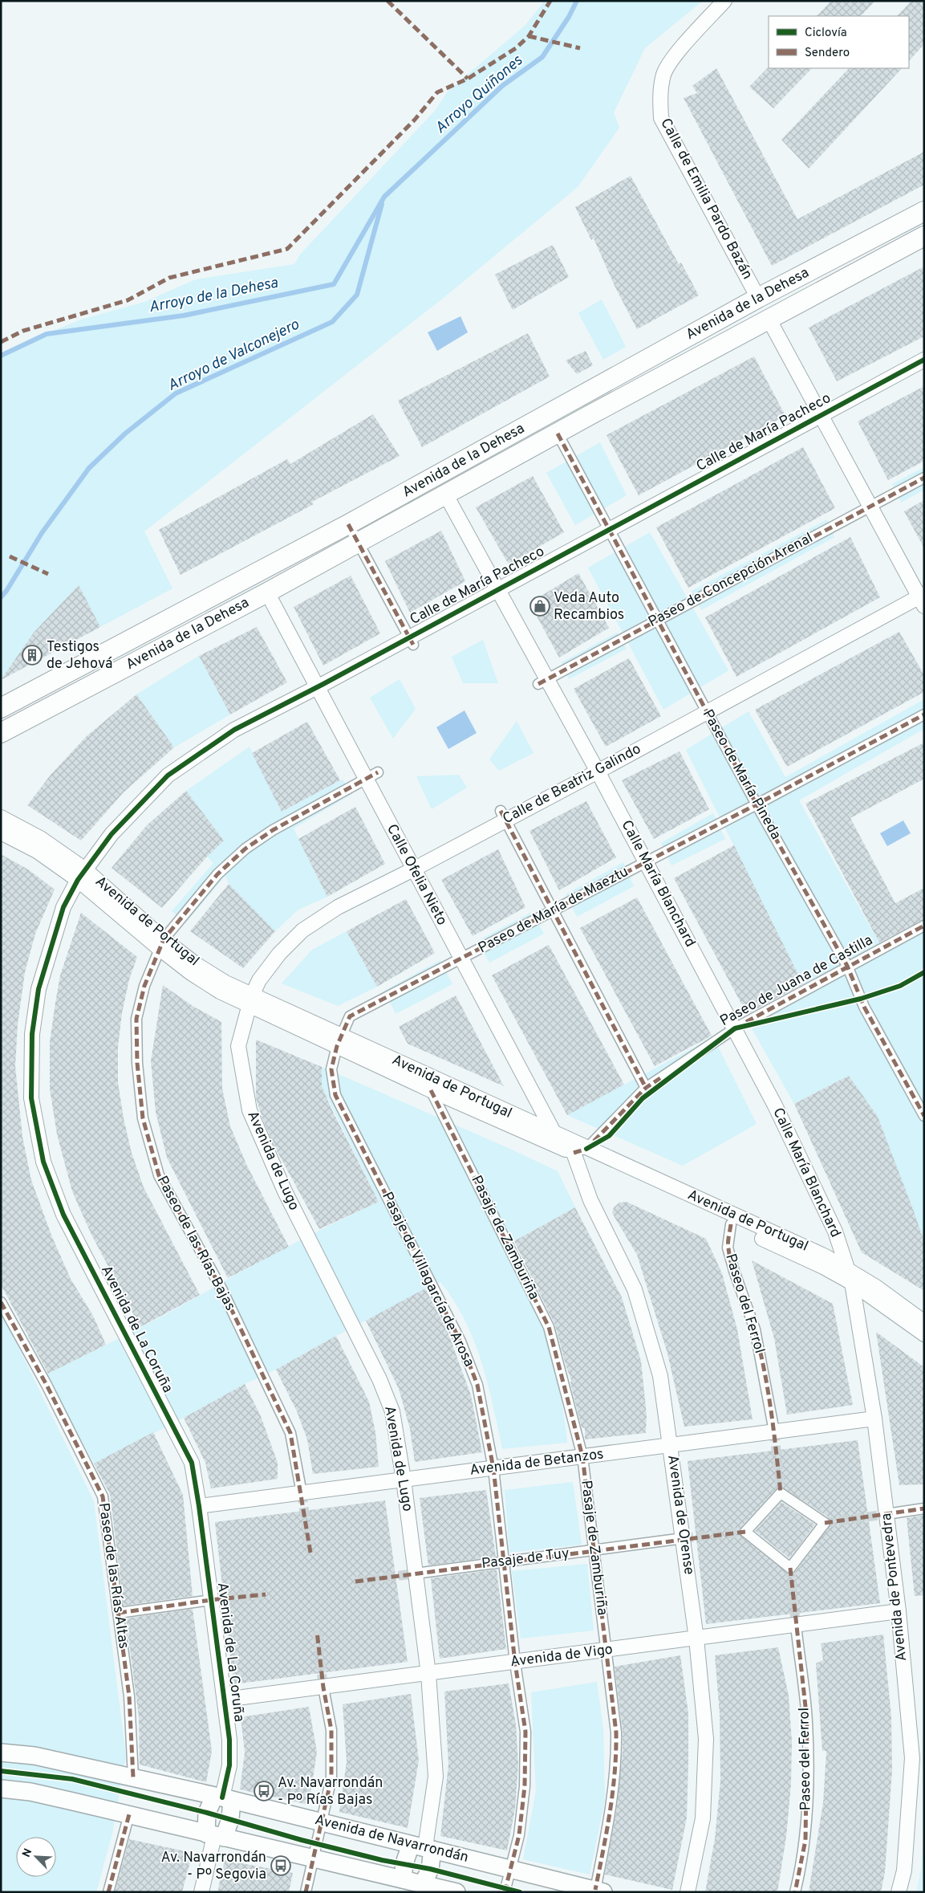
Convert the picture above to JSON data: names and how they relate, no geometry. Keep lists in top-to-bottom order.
{
  "streets": {
    "main road": ["Avenida de la Dehesa"],
    "street": [
      "Calle de Emilia Pardo Bazán",
      "Calle de María Pacheco",
      "Paseo de Concepción Arenal",
      "Paseo de María Pineda",
      "Calle de Beatriz Galindo",
      "Calle Ofelia Nieto",
      "Calle María Blanchard",
      "Paseo de María de Maeztu",
      "Avenida de Portugal",
      "Paseo de Juana de Castilla",
      "Avenida de Lugo",
      "Pasaje de Zamburiña",
      "Paseo de las Rías Bajas",
      "Pasaje de Villagarcía de Arosa",
      "Paseo del Ferrol",
      "Avenida de La Coruña",
      "Avenida de Betanzos",
      "Avenida de Orense",
      "Pasaje de Tuy",
      "Paseo de las Rías Altas",
      "Avenida de Pontevedra",
      "Avenida de Vigo",
      "Avenida de Navarrondán"
    ]
  },
  "crossings": [
    ["Calle de Emilia Pardo Bazán", "Avenida de la Dehesa"],
    ["Avenida de la Dehesa", "Paseo de María Pineda"],
    ["Avenida de la Dehesa", "Calle Ofelia Nieto"],
    ["Avenida de la Dehesa", "Calle María Blanchard"],
    ["Calle de María Pacheco", "Paseo de María Pineda"],
    ["Calle de María Pacheco", "Calle Ofelia Nieto"],
    ["Calle de María Pacheco", "Calle María Blanchard"],
    ["Calle de María Pacheco", "Avenida de Portugal"],
    ["Calle de María Pacheco", "Avenida de La Coruña"],
    ["Paseo de Concepción Arenal", "Paseo de María Pineda"],
    ["Paseo de Concepción Arenal", "Calle María Blanchard"],
    ["Paseo de María Pineda", "Calle de Beatriz Galindo"],
    ["Paseo de María Pineda", "Paseo de María de Maeztu"],
    ["Paseo de María Pineda", "Paseo de Juana de Castilla"],
    ["Calle de Beatriz Galindo", "Calle Ofelia Nieto"],
    ["Calle de Beatriz Galindo", "Calle María Blanchard"],
    ["Calle de Beatriz Galindo", "Avenida de Portugal"],
    ["Calle de Beatriz Galindo", "Avenida de Lugo"],
    ["Calle Ofelia Nieto", "Paseo de María de Maeztu"],
    ["Calle Ofelia Nieto", "Avenida de Portugal"],
    ["Calle Ofelia Nieto", "Paseo de Juana de Castilla"],
    ["Calle Ofelia Nieto", "Paseo de las Rías Bajas"],
    ["Calle Ofelia Nieto", "Avenida de Orense"],
    ["Calle María Blanchard", "Paseo de María de Maeztu"],
    ["Calle María Blanchard", "Avenida de Portugal"],
    ["Calle María Blanchard", "Paseo de Juana de Castilla"],
    ["Calle María Blanchard", "Avenida de Pontevedra"],
    ["Paseo de María de Maeztu", "Avenida de Portugal"],
    ["Paseo de María de Maeztu", "Pasaje de Villagarcía de Arosa"],
    ["Avenida de Portugal", "Paseo de Juana de Castilla"],
    ["Avenida de Portugal", "Avenida de Lugo"],
    ["Avenida de Portugal", "Pasaje de Zamburiña"],
    ["Avenida de Portugal", "Paseo de las Rías Bajas"],
    ["Avenida de Portugal", "Pasaje de Villagarcía de Arosa"],
    ["Avenida de Portugal", "Paseo del Ferrol"],
    ["Avenida de Portugal", "Avenida de La Coruña"],
    ["Avenida de Portugal", "Avenida de Orense"],
    ["Avenida de Portugal", "Avenida de Pontevedra"],
    ["Paseo de Juana de Castilla", "Avenida de Orense"],
    ["Avenida de Lugo", "Avenida de Betanzos"],
    ["Avenida de Lugo", "Pasaje de Tuy"],
    ["Avenida de Lugo", "Avenida de Vigo"],
    ["Avenida de Lugo", "Avenida de Navarrondán"],
    ["Pasaje de Zamburiña", "Avenida de Betanzos"],
    ["Pasaje de Zamburiña", "Pasaje de Tuy"],
    ["Pasaje de Zamburiña", "Avenida de Vigo"],
    ["Pasaje de Zamburiña", "Avenida de Navarrondán"],
    ["Paseo de las Rías Bajas", "Avenida de Betanzos"],
    ["Pasaje de Villagarcía de Arosa", "Avenida de Betanzos"],
    ["Pasaje de Villagarcía de Arosa", "Pasaje de Tuy"],
    ["Pasaje de Villagarcía de Arosa", "Avenida de Vigo"],
    ["Pasaje de Villagarcía de Arosa", "Avenida de Navarrondán"],
    ["Paseo del Ferrol", "Avenida de Betanzos"],
    ["Paseo del Ferrol", "Avenida de Vigo"],
    ["Avenida de La Coruña", "Avenida de Betanzos"],
    ["Avenida de La Coruña", "Avenida de Vigo"],
    ["Avenida de La Coruña", "Avenida de Navarrondán"],
    ["Avenida de Betanzos", "Avenida de Orense"],
    ["Avenida de Betanzos", "Avenida de Pontevedra"],
    ["Avenida de Orense", "Pasaje de Tuy"],
    ["Avenida de Orense", "Avenida de Vigo"],
    ["Paseo de las Rías Altas", "Avenida de Navarrondán"],
    ["Avenida de Pontevedra", "Avenida de Vigo"]
  ],
  "water": ["Arroyo Quiñones", "Arroyo de la Dehesa", "Arroyo de Valconejero"],
  "places": {
    "shop": ["Veda Auto Recambios"],
    "building": ["Testigos de Jehová"],
    "bus stop": ["Av. Navarrondán - Pº Rías Bajas", "Av. Navarrondán - Pº Segovia"]
  },
  "legend": ["Ciclovía", "Sendero"],
  "north": "top left"
}
